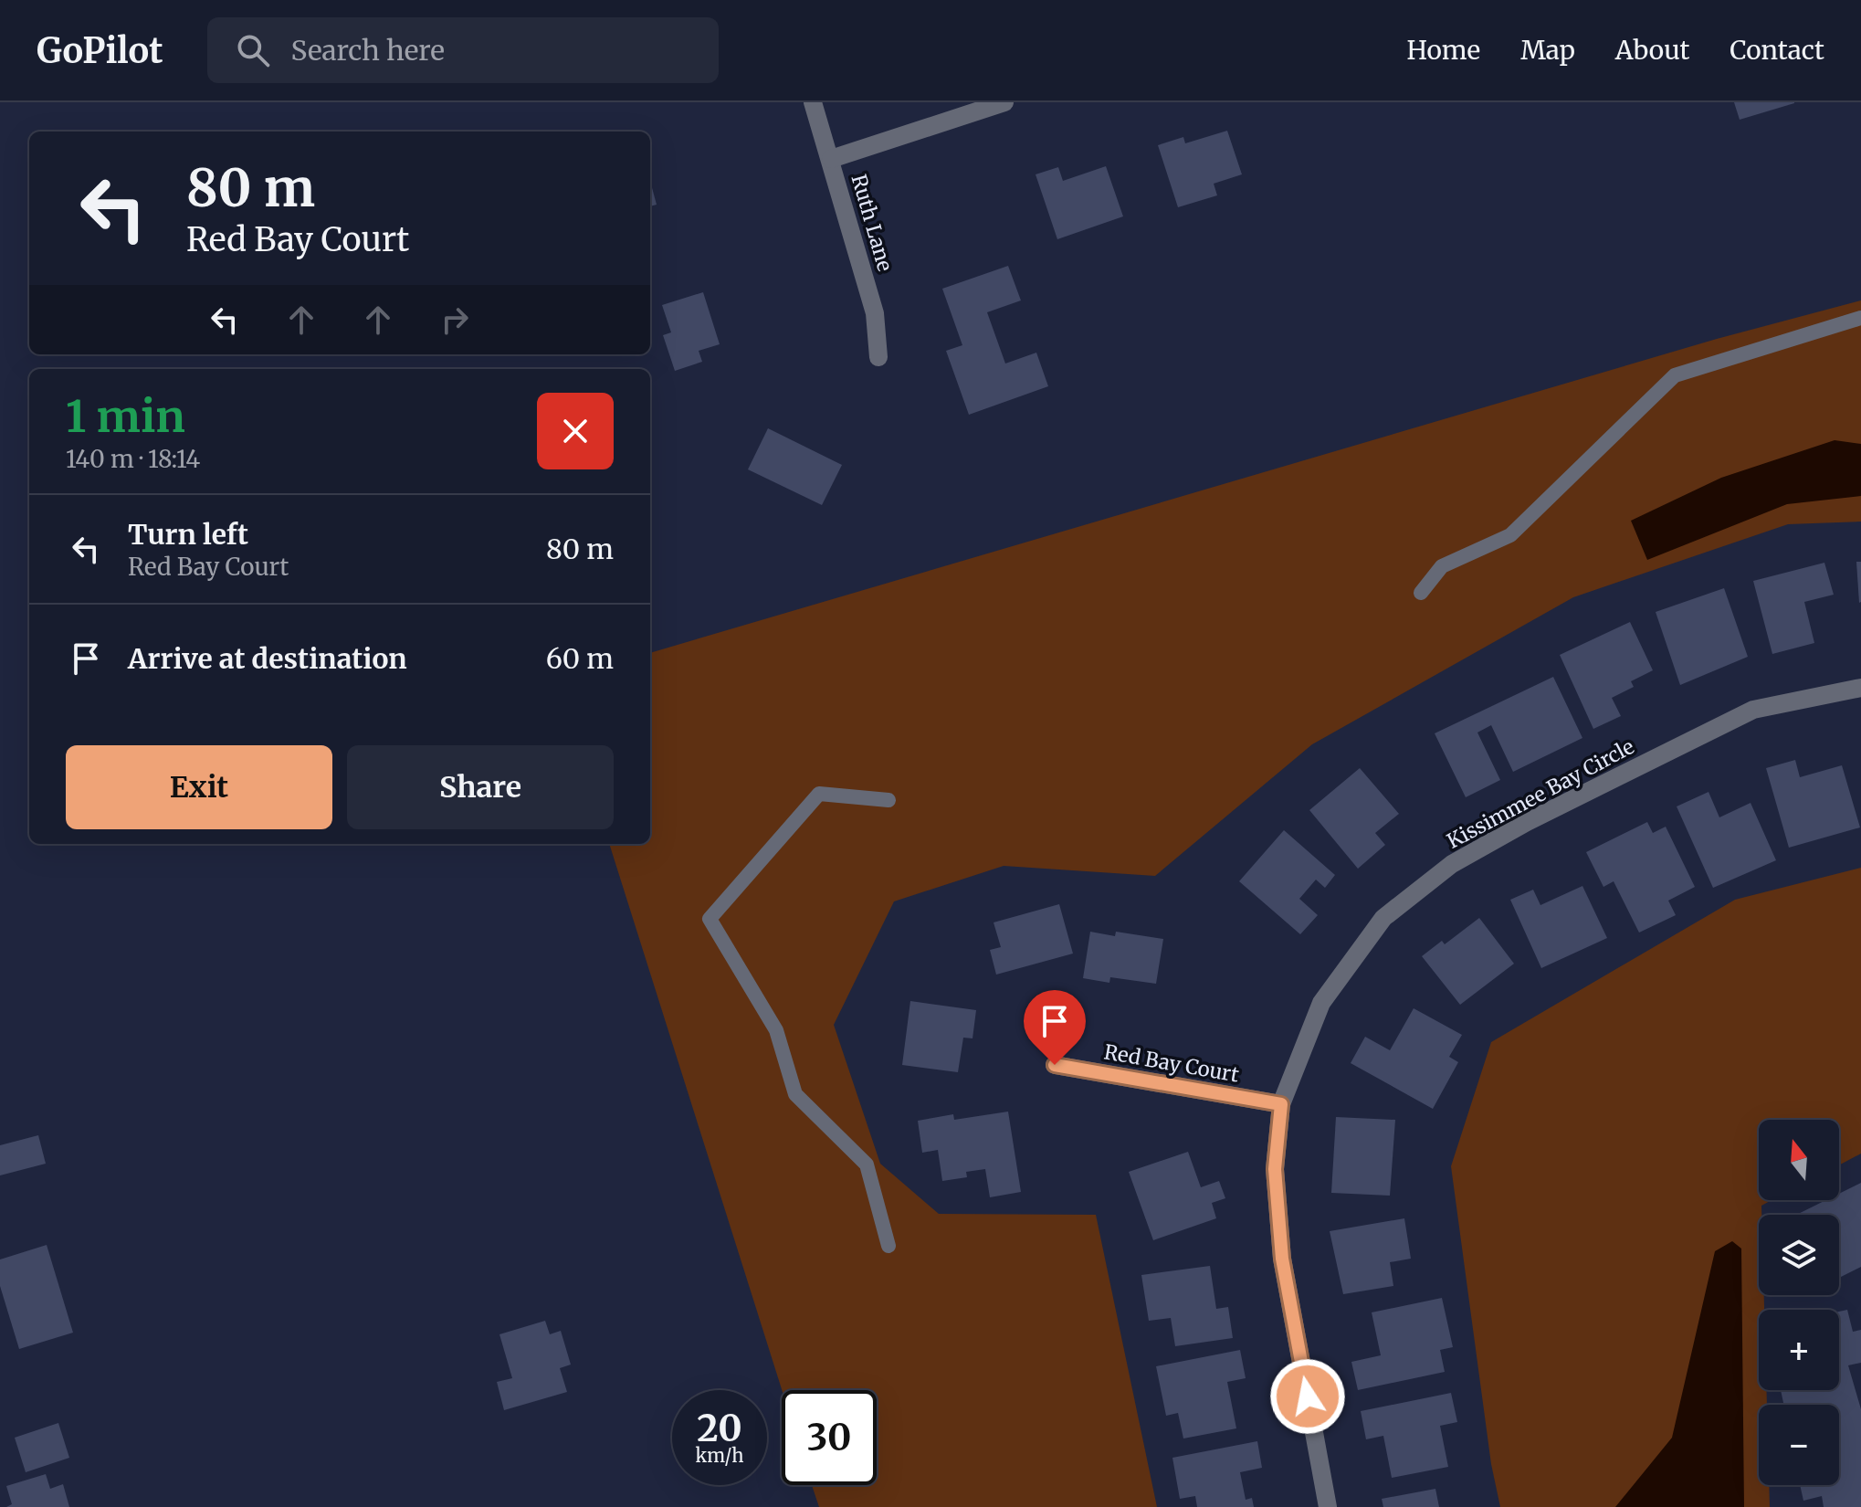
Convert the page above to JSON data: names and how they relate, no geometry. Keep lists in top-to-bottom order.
{
  "streets": {
    "street": ["Ruth Lane", "Kissimmee Bay Circle", "Red Bay Court"]
  },
  "crossings": [
    ["Kissimmee Bay Circle", "Red Bay Court"]
  ],
  "north": "top",
  "page": {
    "header": "GoPilot",
    "search": "Search here",
    "nav": [
      "Home",
      "Map",
      "About",
      "Contact"
    ],
    "turn": ["80 m", "Red Bay Court"],
    "heading": ["1 min", "140 m · 18:14"],
    "list": [
      {
        "name": "Turn left",
        "note": "Red Bay Court",
        "value": "80 m"
      },
      {
        "name": "Arrive at destination",
        "value": "60 m"
      }
    ],
    "buttons": ["Exit", "Share"],
    "map_buttons": ["+", "−"],
    "speed": "20 km/h",
    "limit": "30"
  }
}
